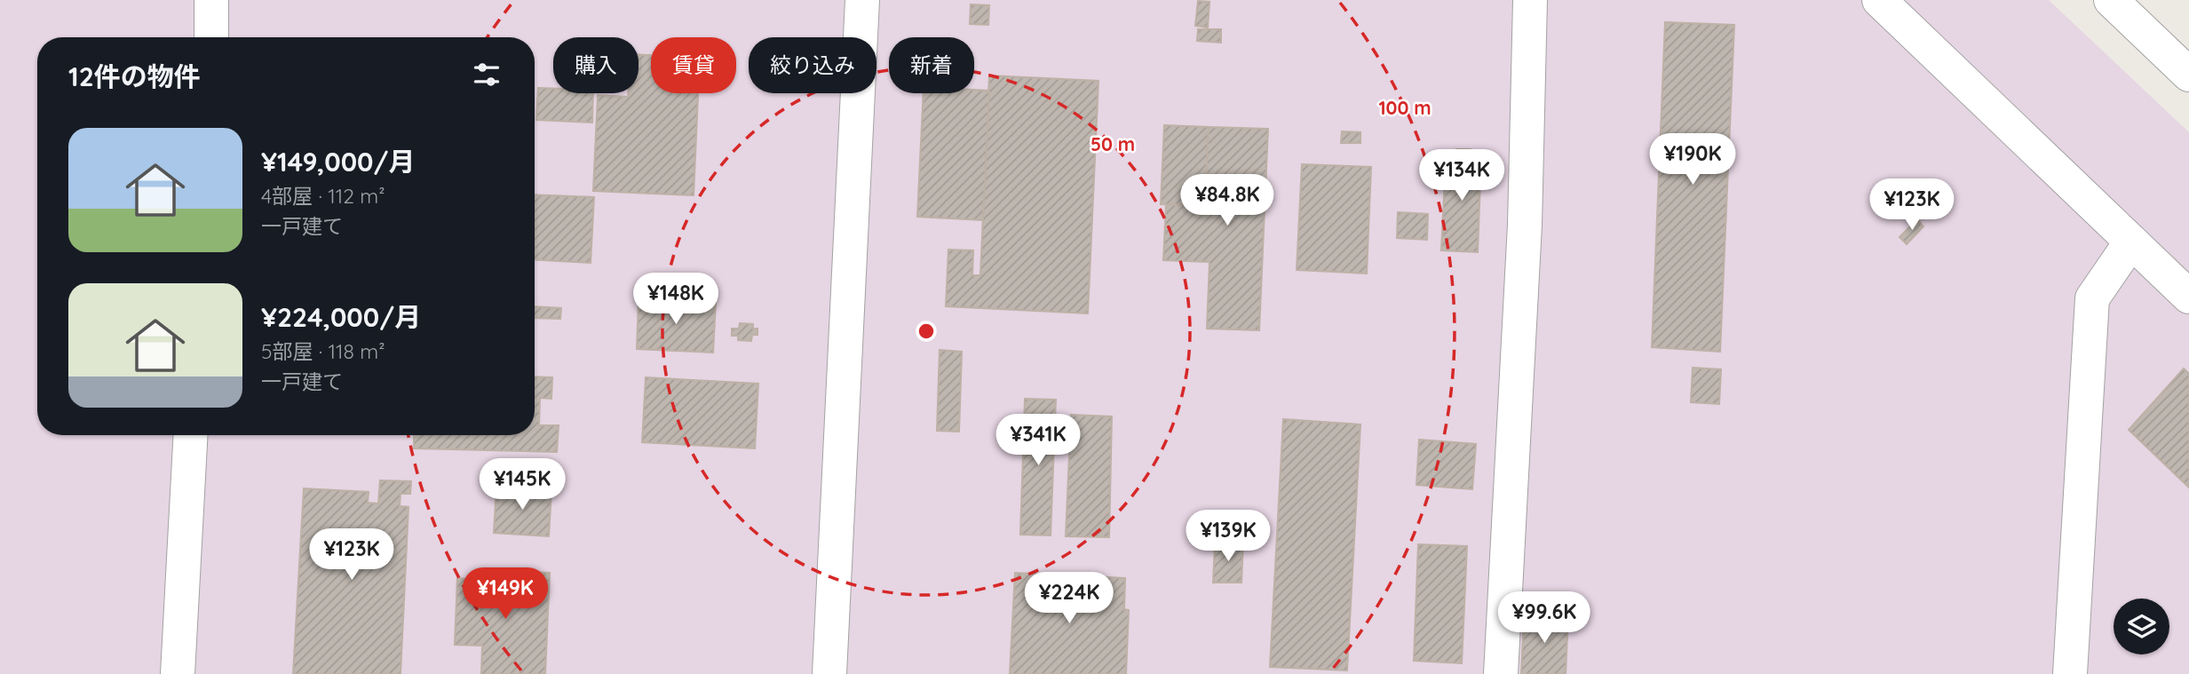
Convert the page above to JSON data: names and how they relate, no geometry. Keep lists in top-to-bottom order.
{
  "page": {
    "chip": [
      "購入",
      "賃貸",
      "絞り込み",
      "新着"
    ],
    "heading": "12件の物件",
    "list": [
      {
        "name": "¥149,000/月",
        "note": "4部屋 · 112 m² · 一戸建て"
      },
      {
        "name": "¥224,000/月",
        "note": "5部屋 · 118 m² · 一戸建て"
      }
    ],
    "price": [
      "¥190K",
      "¥134K",
      "¥84.8K",
      "¥123K",
      "¥148K",
      "¥341K",
      "¥145K",
      "¥139K",
      "¥123K",
      "¥149K",
      "¥224K",
      "¥99.6K"
    ]
  },
  "rings": ["100 m", "50 m"]
}
